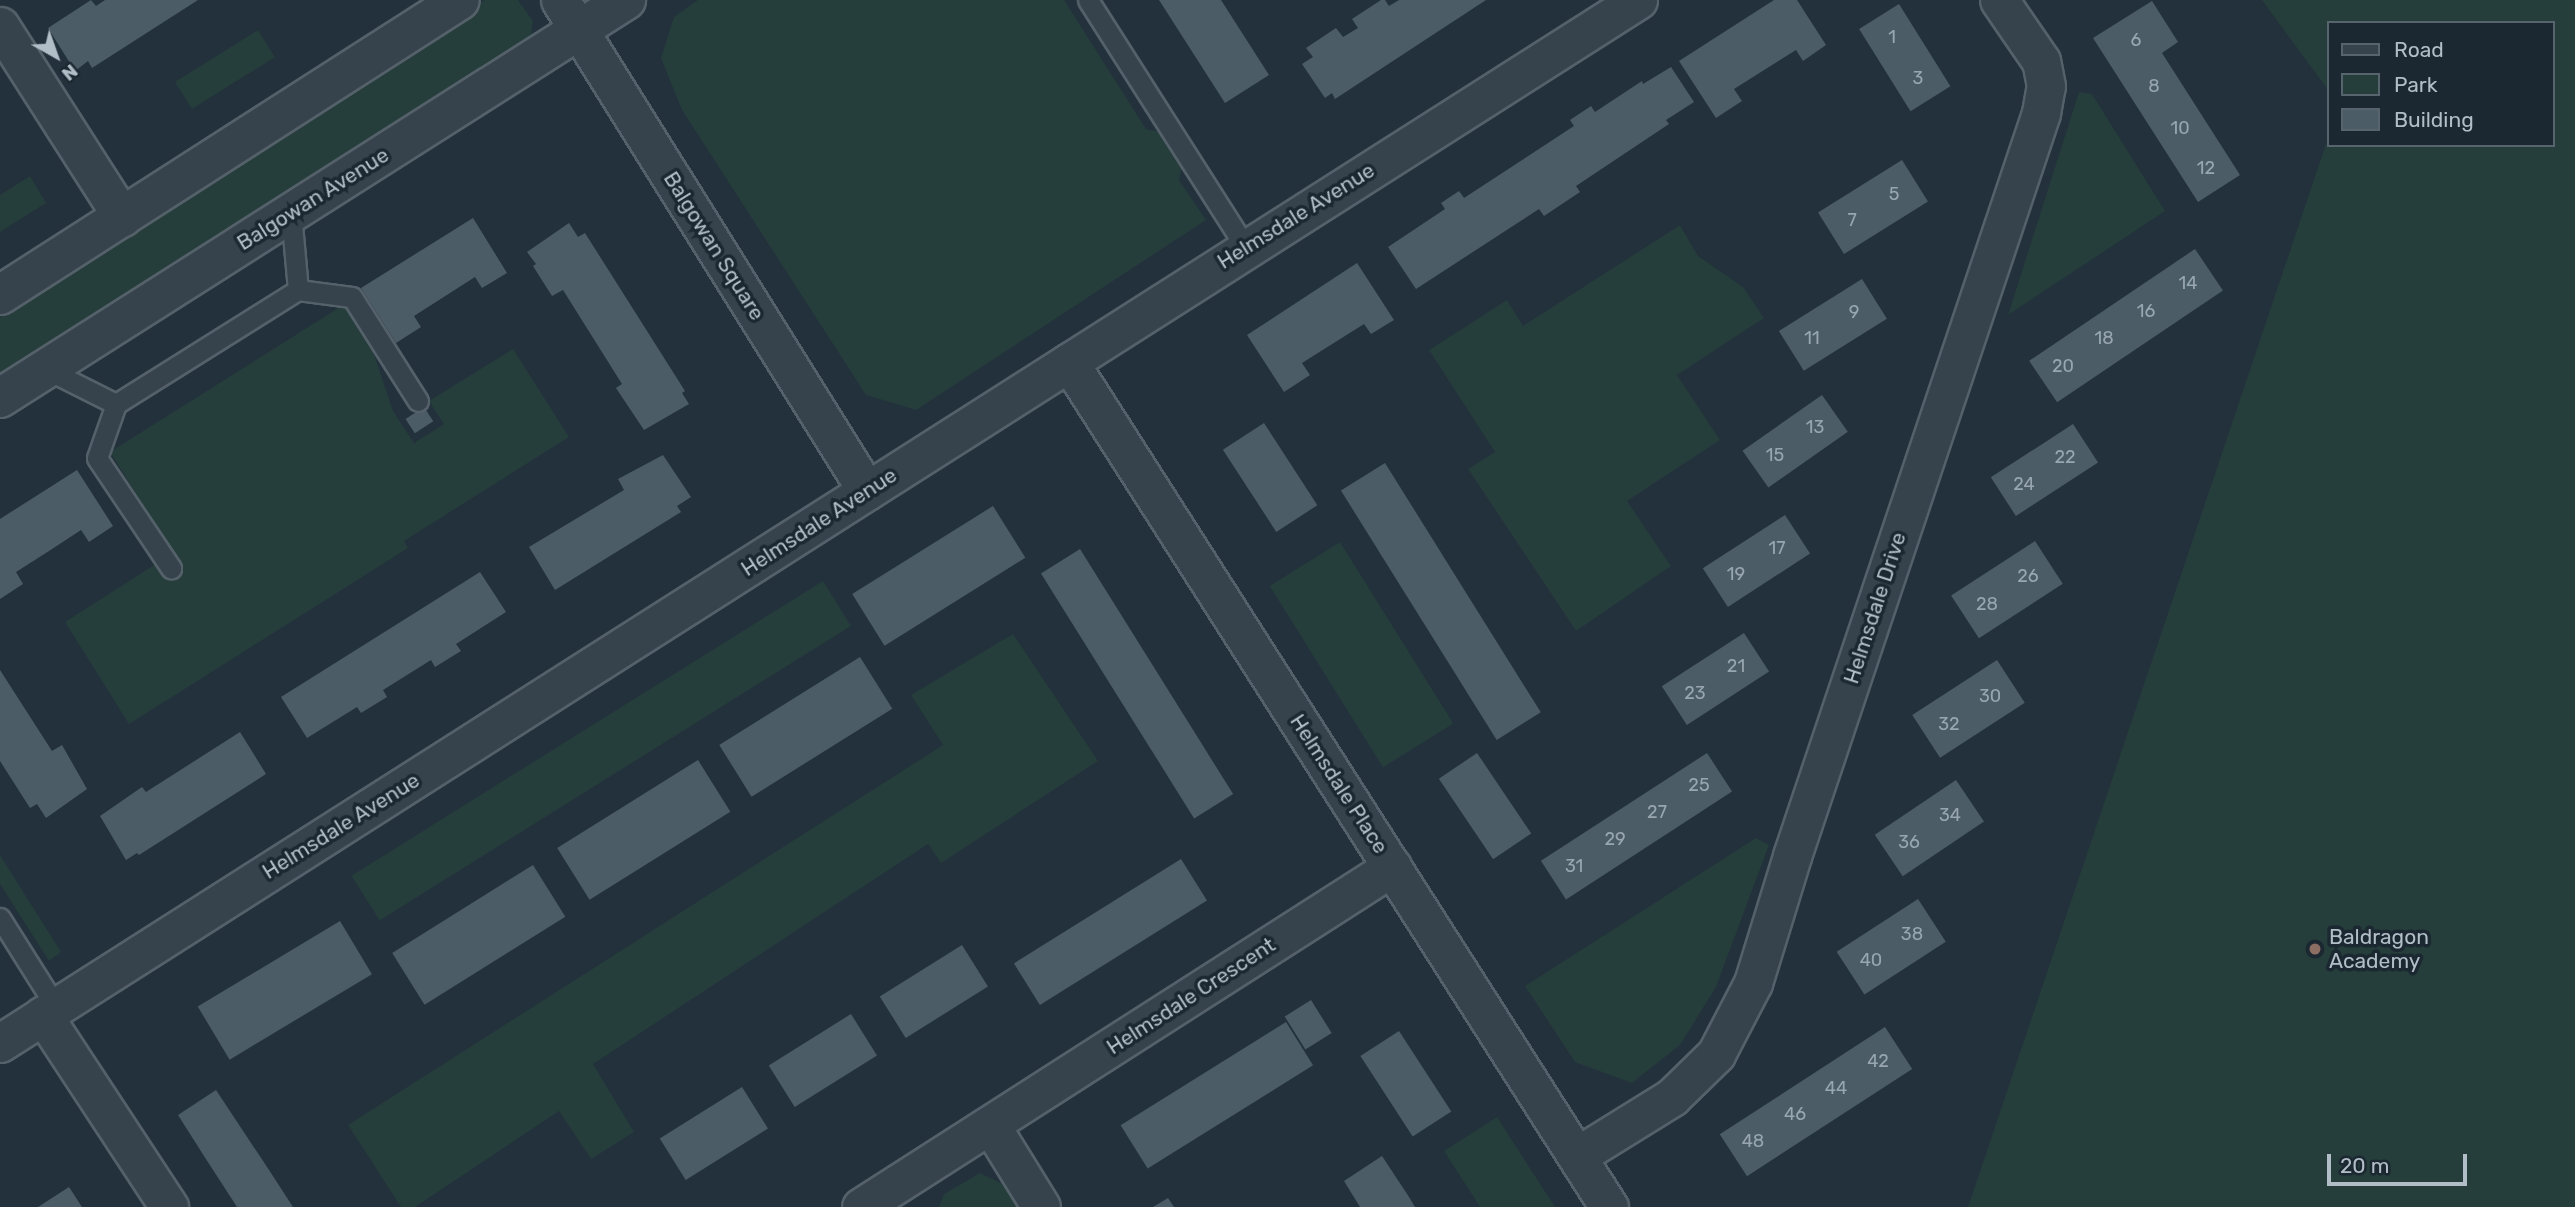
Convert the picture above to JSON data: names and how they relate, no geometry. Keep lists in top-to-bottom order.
{
  "streets": {
    "street": [
      "Balgowan Avenue",
      "Helmsdale Avenue",
      "Balgowan Square",
      "Helmsdale Drive",
      "Helmsdale Place",
      "Helmsdale Crescent"
    ]
  },
  "crossings": [
    ["Balgowan Avenue", "Balgowan Square"],
    ["Helmsdale Avenue", "Balgowan Square"],
    ["Helmsdale Avenue", "Helmsdale Place"],
    ["Helmsdale Drive", "Helmsdale Place"],
    ["Helmsdale Place", "Helmsdale Crescent"]
  ],
  "places": ["Baldragon Academy"],
  "house_numbers": [
    "1",
    "6",
    "3",
    "8",
    "10",
    "12",
    "5",
    "7",
    "14",
    "16",
    "9",
    "11",
    "18",
    "20",
    "13",
    "15",
    "22",
    "24",
    "17",
    "19",
    "26",
    "28",
    "21",
    "23",
    "30",
    "32",
    "25",
    "27",
    "34",
    "29",
    "36",
    "31",
    "38",
    "40",
    "42",
    "44",
    "46",
    "48"
  ],
  "legend": ["Road", "Park", "Building"],
  "scale_bar": "20 m",
  "north": "bottom right"
}
